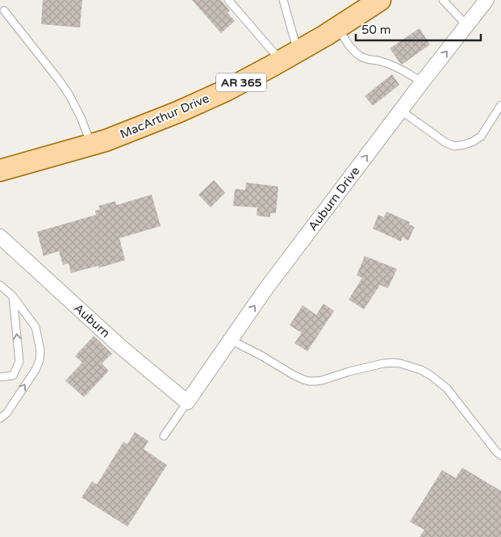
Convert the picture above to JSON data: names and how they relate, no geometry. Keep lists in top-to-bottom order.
{
  "streets": {
    "main road": ["AR 365", "MacArthur Drive"],
    "street": ["Auburn Drive", "Auburn"]
  },
  "crossings": [
    ["Auburn Drive", "Auburn"]
  ],
  "one_way": ["Auburn Drive"],
  "scale_bar": "50 m"
}
